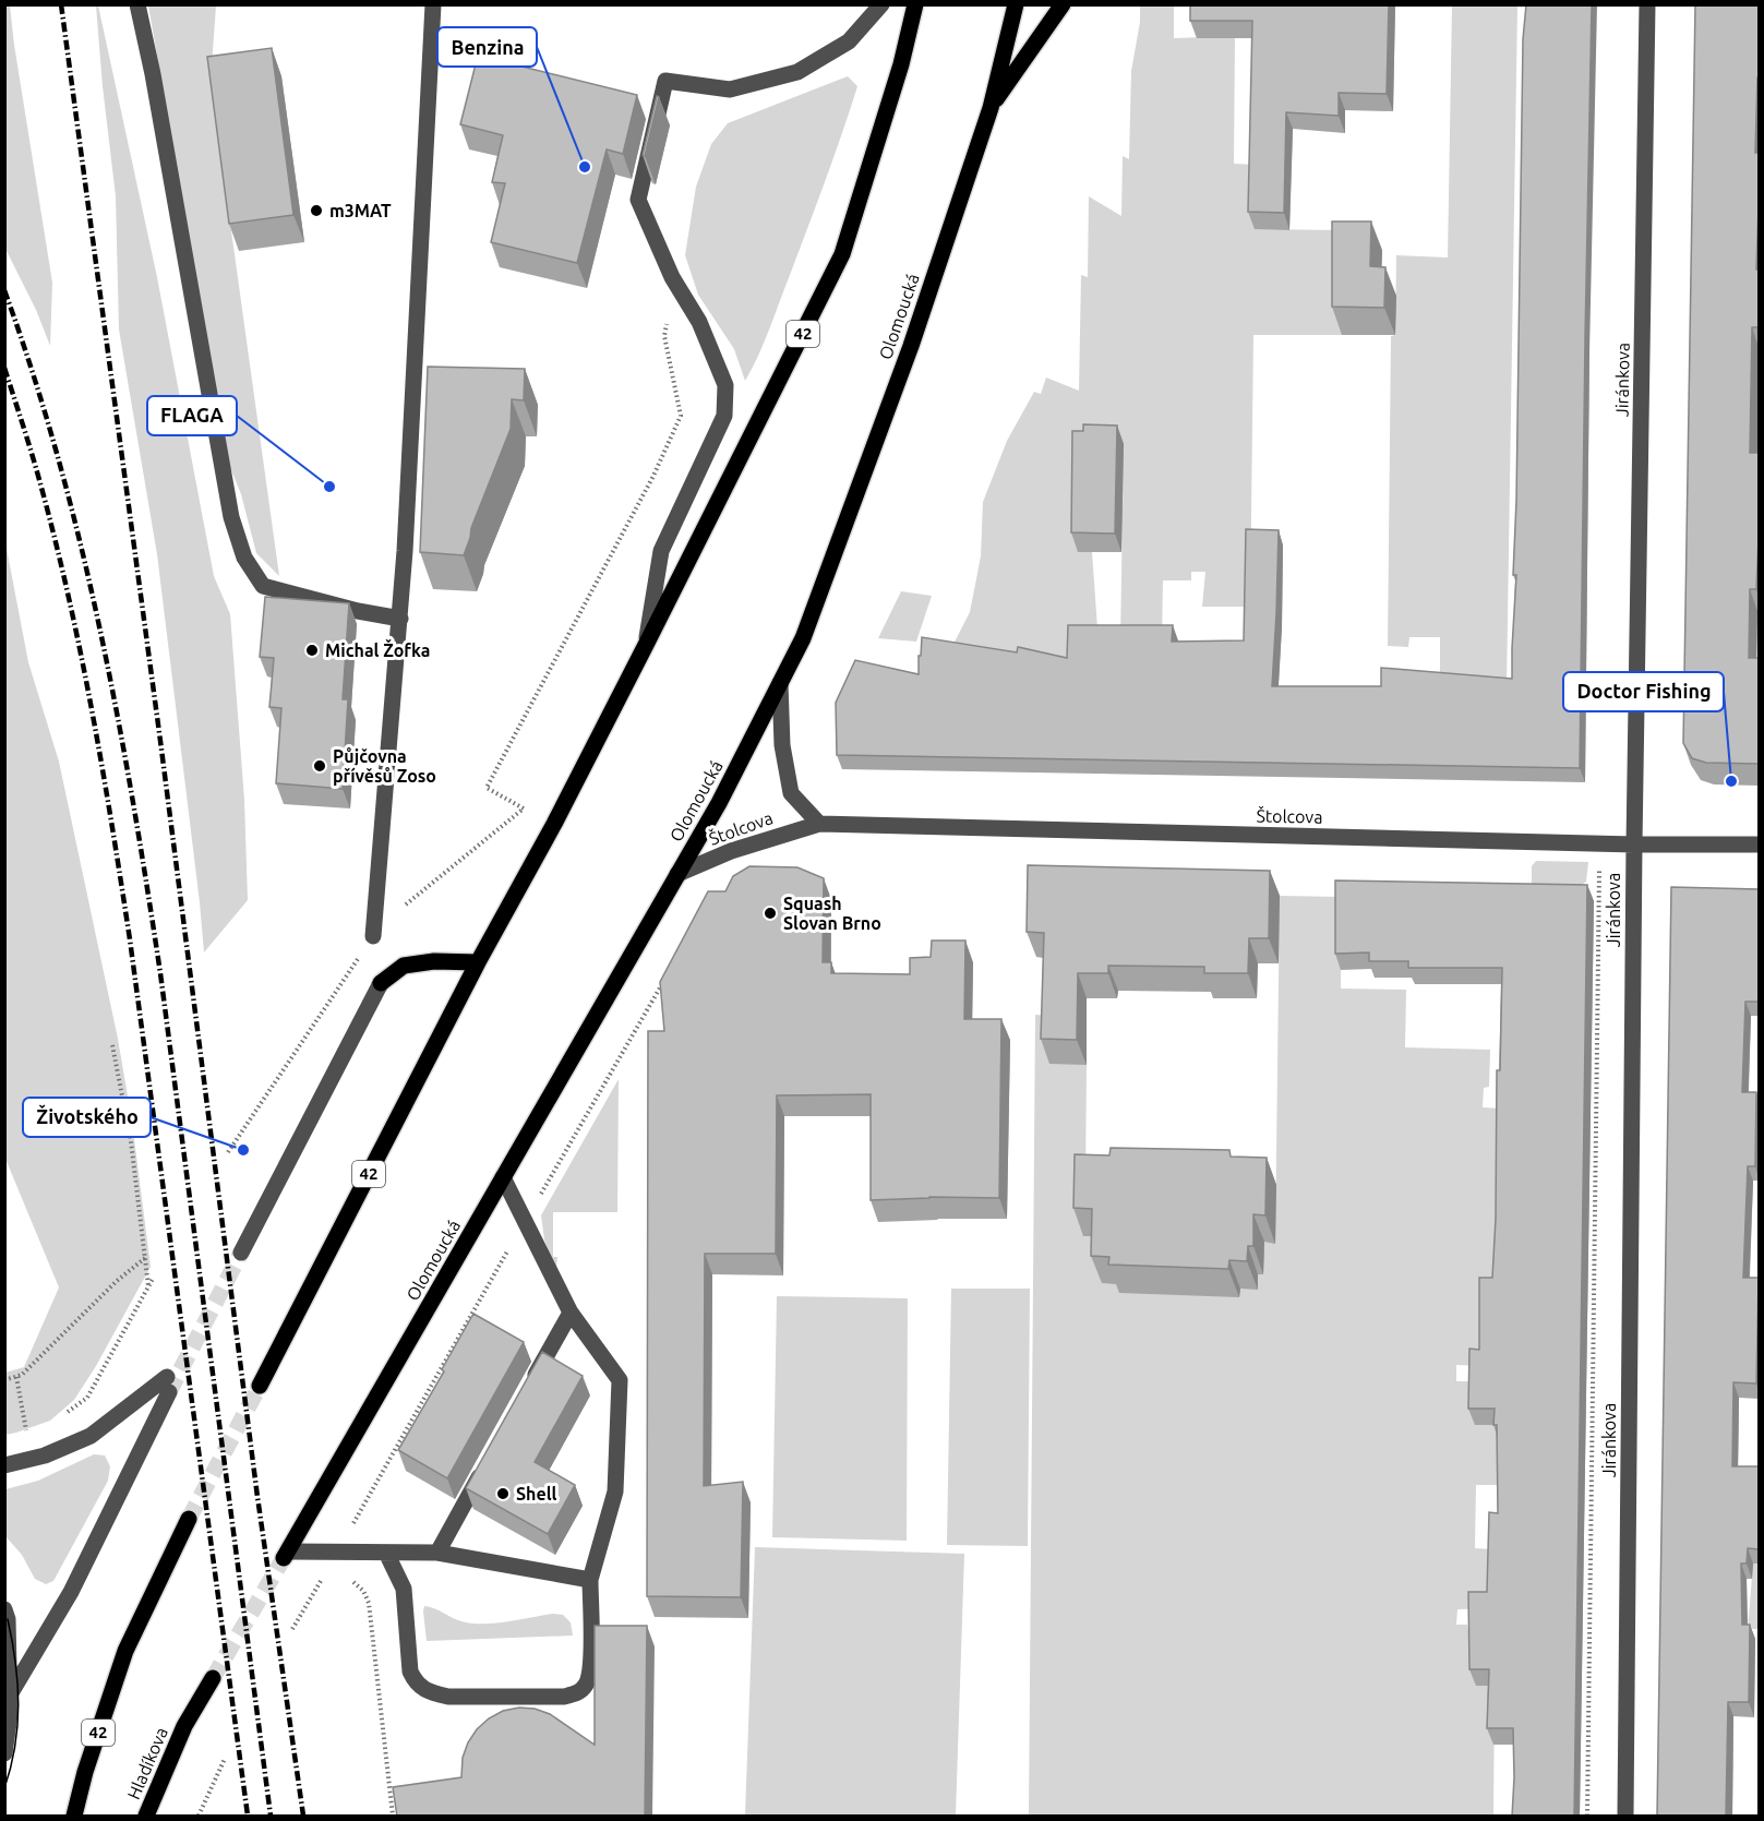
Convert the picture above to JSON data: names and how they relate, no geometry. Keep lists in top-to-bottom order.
{
  "streets": {
    "main road": ["Olomoucká", "42", "Hladíkova"],
    "street": ["Jiránkova", "Štolcova"]
  },
  "crossings": [
    ["Olomoucká", "Štolcova"],
    ["Jiránkova", "Štolcova"]
  ],
  "places": [
    "Benzina",
    "m3MAT",
    "FLAGA",
    "Michal Žofka",
    "Půjčovna přívěsů Zoso",
    "Doctor Fishing",
    "Squash Slovan Brno",
    "Životského",
    "Shell"
  ]
}
